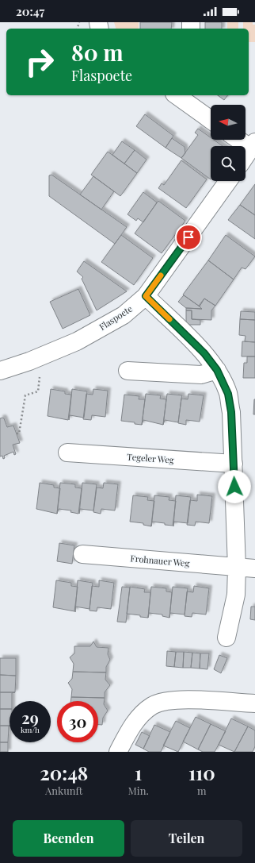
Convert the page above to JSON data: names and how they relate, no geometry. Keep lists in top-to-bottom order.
{
  "streets": {
    "street": ["Flaspoete", "Tegeler Weg", "Frohnauer Weg"]
  },
  "north": "left",
  "page": {
    "status": "20:47",
    "turn": ["80 m", "Flaspoete"],
    "speed": "29 km/h",
    "limit": "30",
    "eta": [
      "20:48",
      "Ankunft",
      "1",
      "Min.",
      "110",
      "m"
    ],
    "buttons": ["Beenden", "Teilen"]
  }
}
